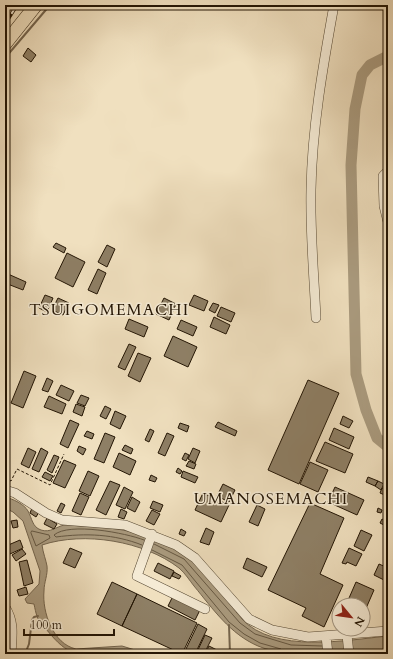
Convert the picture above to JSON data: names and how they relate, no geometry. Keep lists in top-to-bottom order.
{
  "districts": ["TSUIGOMEMACHI", "UMANOSEMACHI"],
  "scale_bar": "100 m",
  "north": "bottom right"
}
